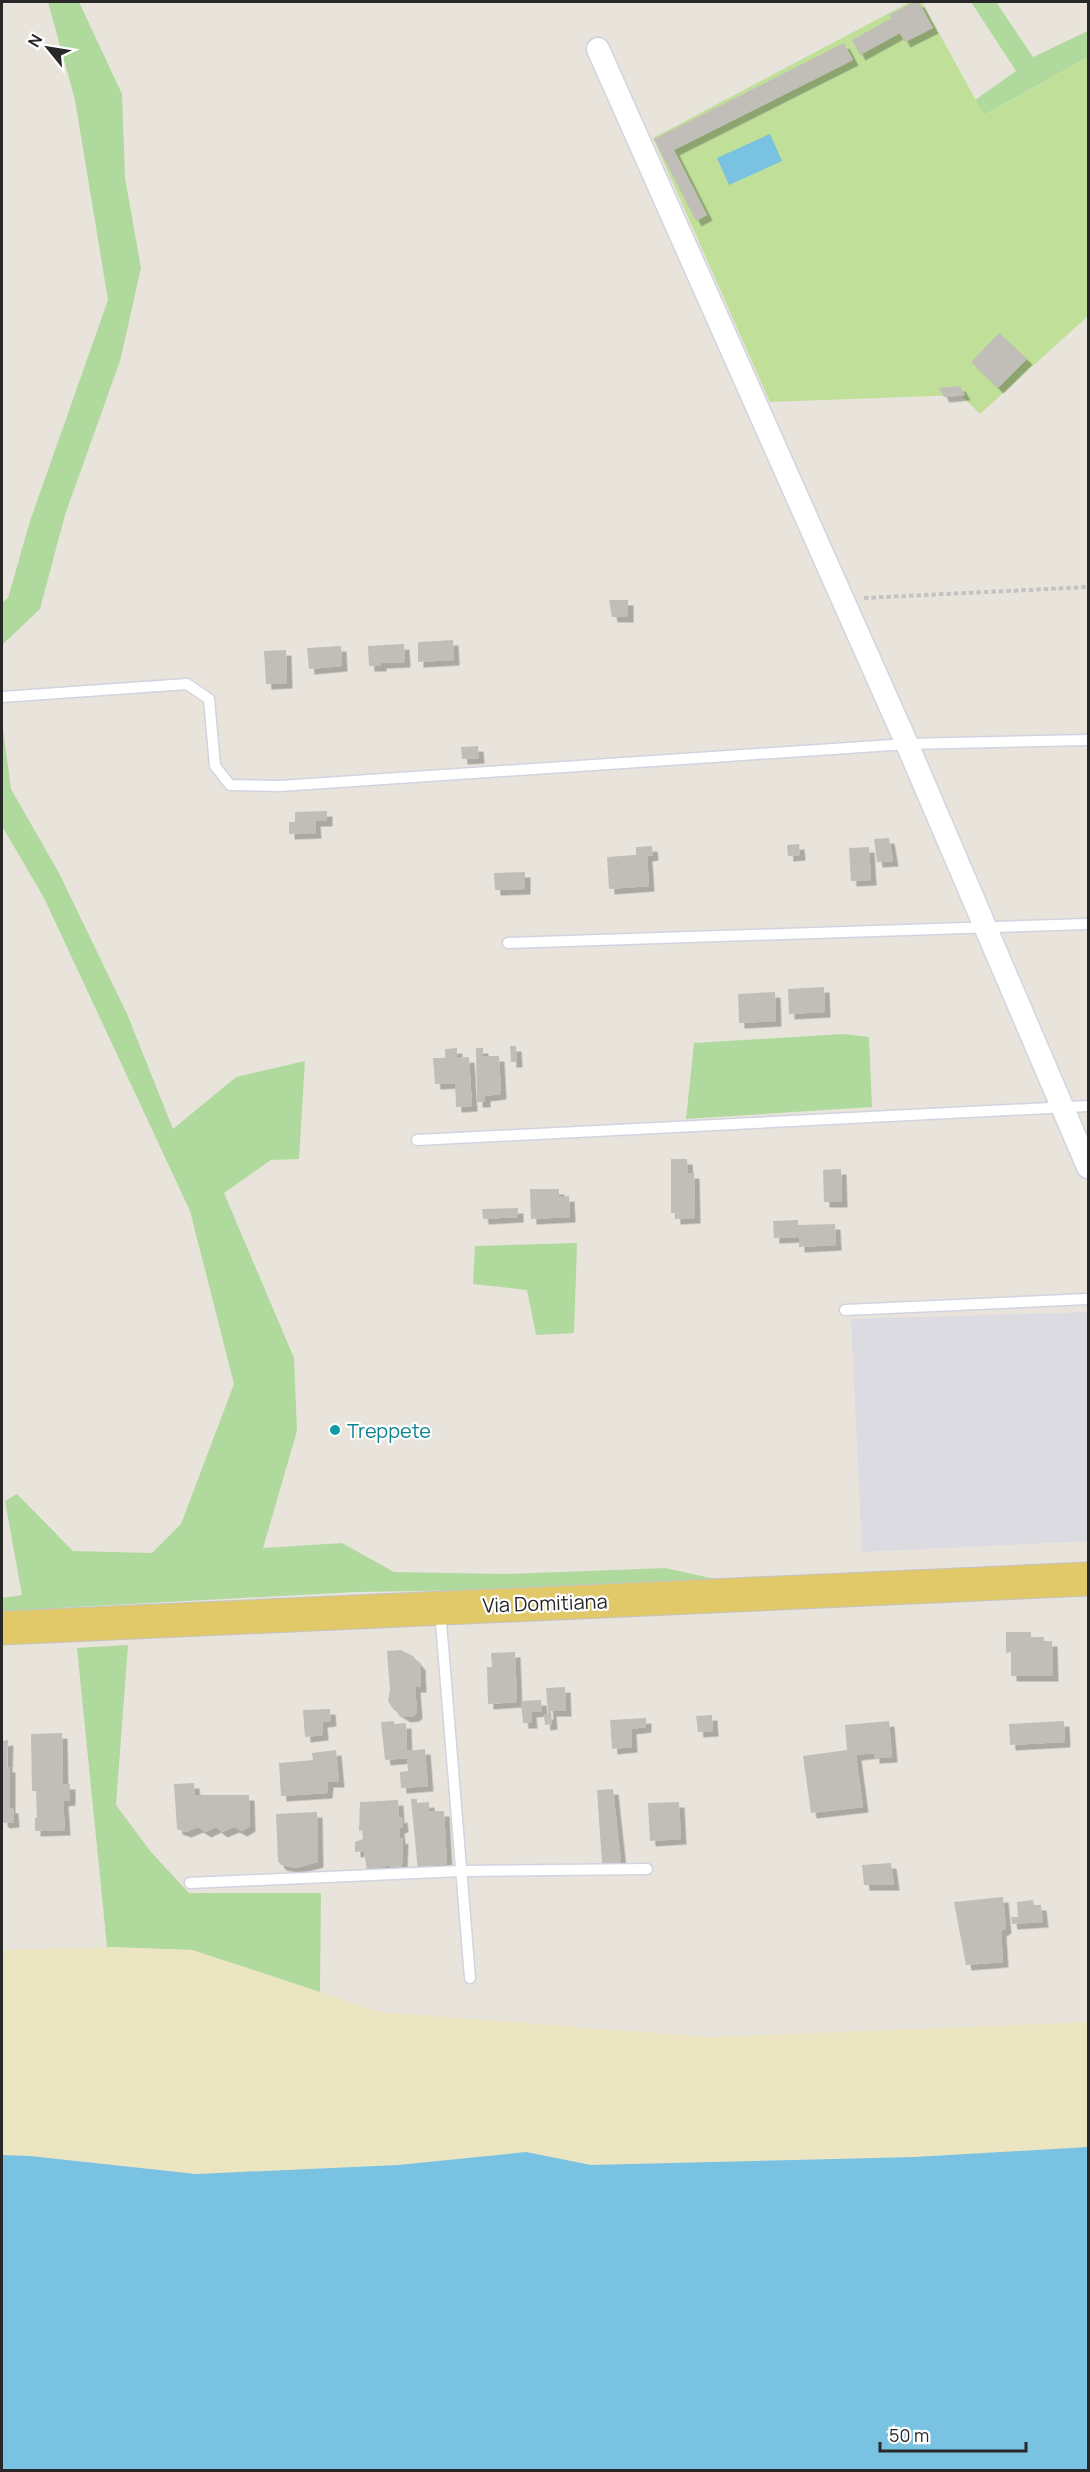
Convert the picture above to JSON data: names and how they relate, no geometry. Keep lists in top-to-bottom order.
{
  "streets": {
    "main road": ["Via Domitiana"]
  },
  "places": ["Treppete"],
  "scale_bar": "50 m",
  "north": "top left"
}
